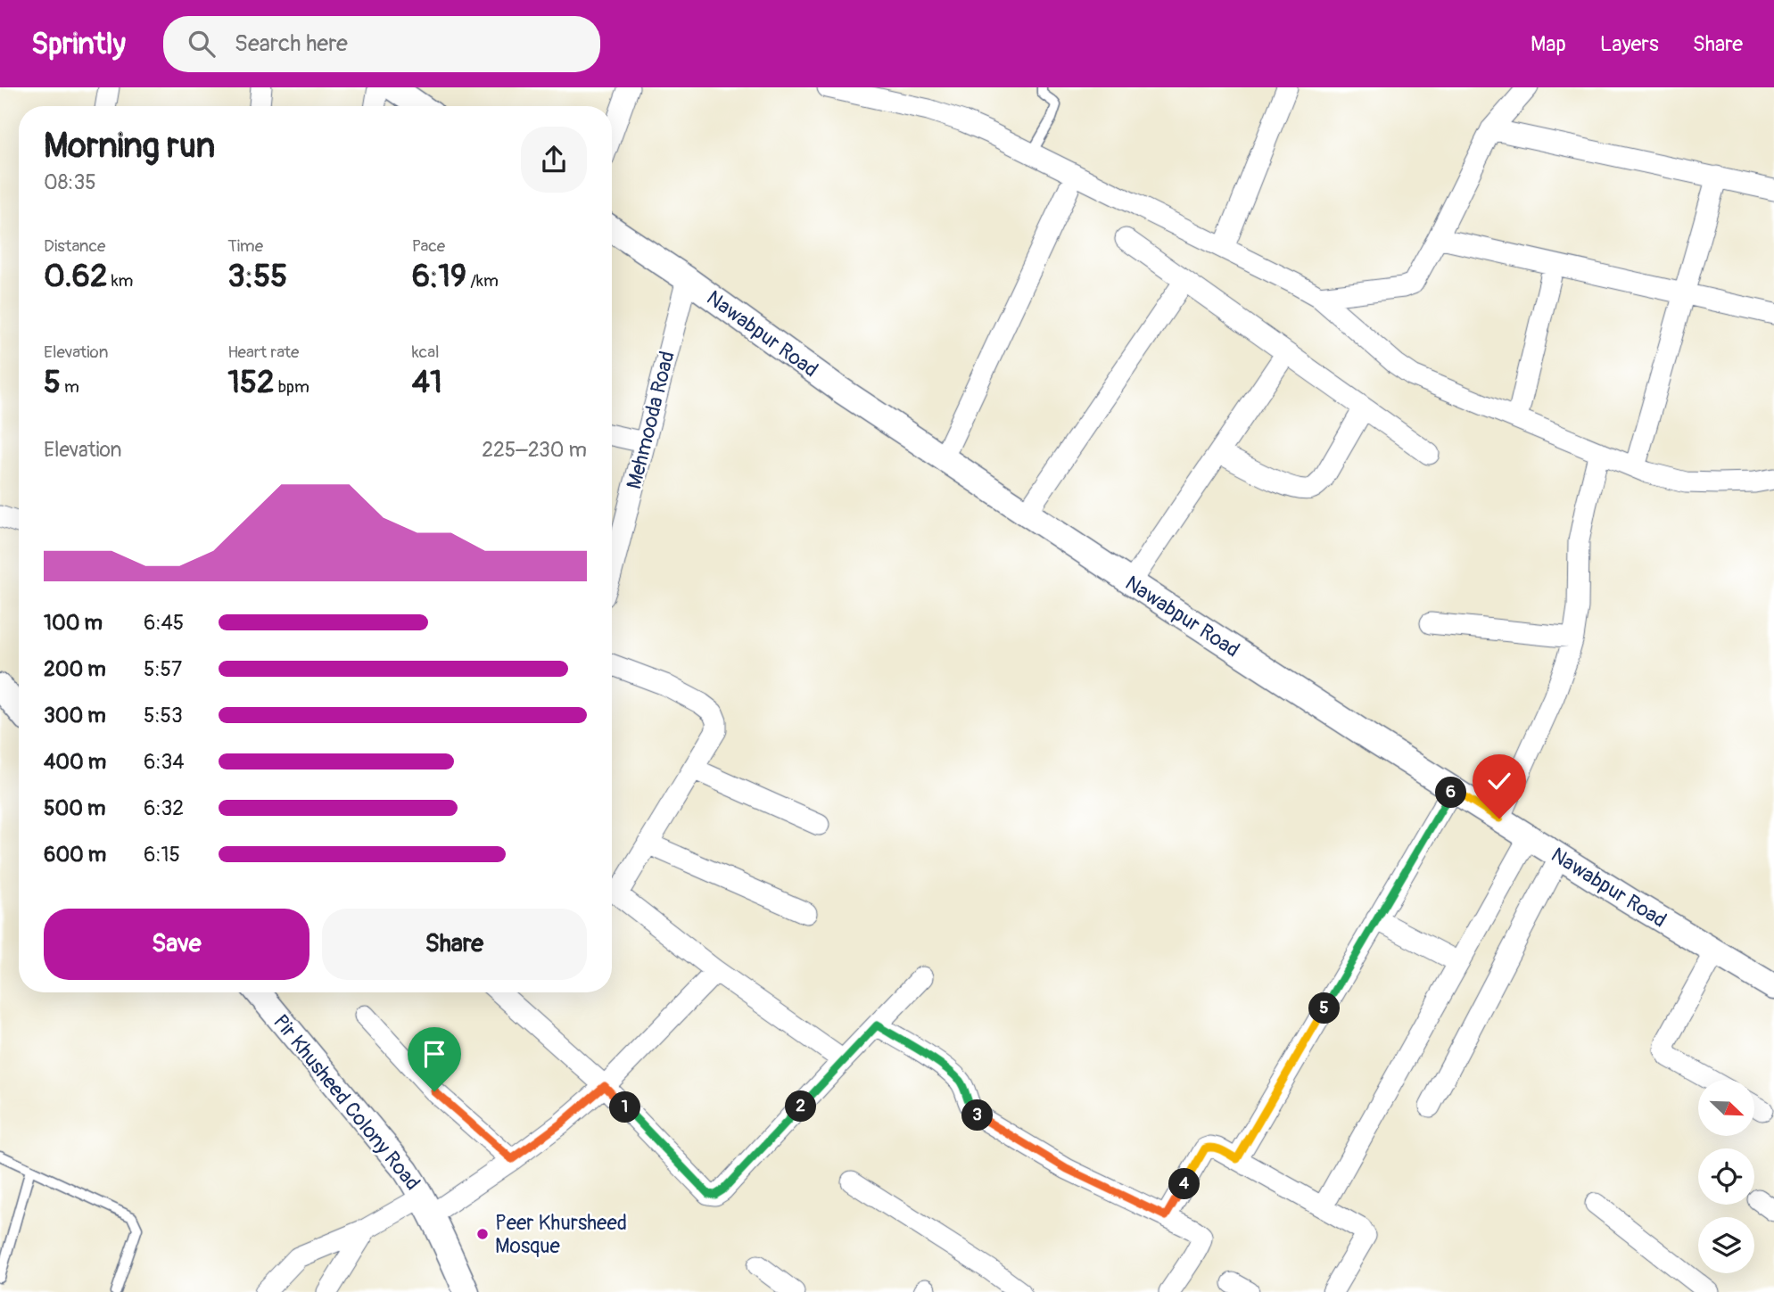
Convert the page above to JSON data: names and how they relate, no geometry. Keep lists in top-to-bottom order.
{
  "streets": {
    "street": ["Nawabpur Road", "Mehmooda Road", "Pir Khusheed Colony Road"]
  },
  "crossings": [
    ["Nawabpur Road", "Mehmooda Road"]
  ],
  "places": ["Peer Khursheed Mosque"],
  "north": "bottom right",
  "page": {
    "header": "Sprintly",
    "search": "Search here",
    "nav": ["Map", "Layers", "Share"],
    "heading": ["Morning run", "08:35"],
    "stats": [
      ["Distance", "0.62 km"],
      ["Time", "3:55"],
      ["Pace", "6:19 /km"],
      ["Elevation", "5 m"],
      ["Heart rate", "152 bpm"],
      ["kcal", "41"]
    ],
    "chart": ["Elevation", "225–230 m"],
    "list": [
      {
        "name": "100 m",
        "note": "6:45"
      },
      {
        "name": "200 m",
        "note": "5:57"
      },
      {
        "name": "300 m",
        "note": "5:53"
      },
      {
        "name": "400 m",
        "note": "6:34"
      },
      {
        "name": "500 m",
        "note": "6:32"
      },
      {
        "name": "600 m",
        "note": "6:15"
      }
    ],
    "pins": [
      "6",
      "5",
      "2",
      "1",
      "3",
      "4"
    ],
    "buttons": ["Save", "Share"]
  }
}
